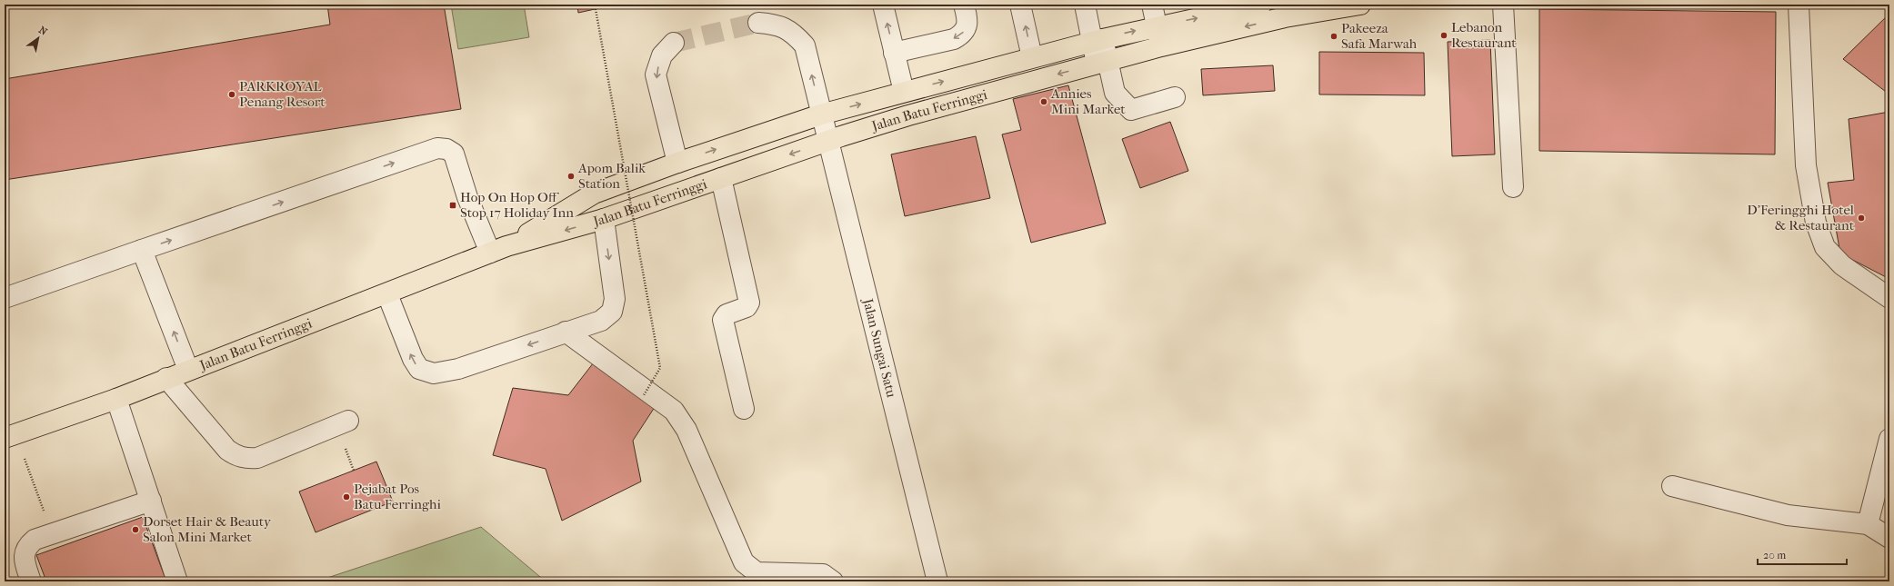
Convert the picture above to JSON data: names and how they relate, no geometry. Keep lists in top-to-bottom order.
{
  "streets": {
    "main road": ["Jalan Batu Ferringgi"],
    "street": ["Jalan Sungai Satu"]
  },
  "crossings": [
    ["Jalan Batu Ferringgi", "Jalan Sungai Satu"]
  ],
  "places": {
    "other": [
      "Lebanon Restaurant",
      "Pakeeza Safa Marwah",
      "PARKROYAL Penang Resort",
      "Annies Mini Market",
      "Apom Balik Station",
      "D'Feringghi Hotel & Restaurant",
      "Pejabat Pos Batu Ferringhi",
      "Dorset Hair & Beauty Salon Mini Market"
    ],
    "transit": ["Hop On Hop Off Stop 17 Holiday Inn"]
  },
  "scale_bar": "20 m",
  "north": "top right"
}
